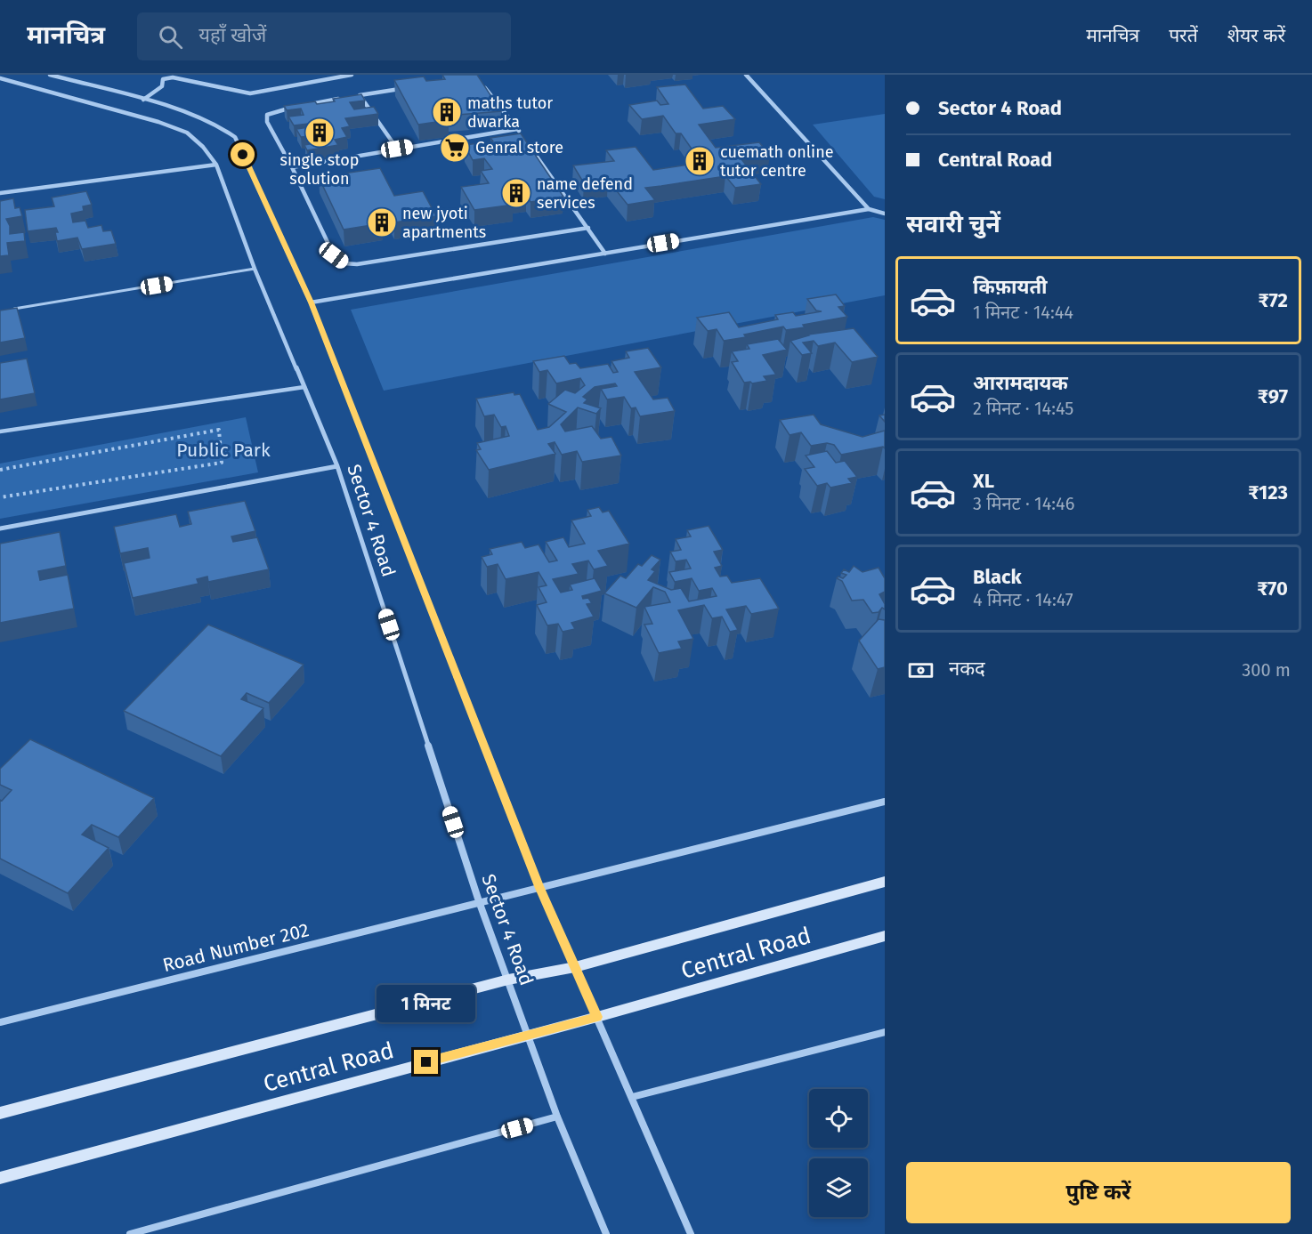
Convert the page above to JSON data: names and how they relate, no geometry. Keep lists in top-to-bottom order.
{
  "streets": {
    "main road": ["Central Road"],
    "street": ["Sector 4 Road", "Road Number 202"]
  },
  "crossings": [
    ["Sector 4 Road", "Road Number 202"],
    ["Sector 4 Road", "Central Road"]
  ],
  "parks": ["Public Park"],
  "places": {
    "building": [
      "maths tutor dwarka",
      "single stop solution",
      "cuemath online tutor centre",
      "name defend services",
      "new jyoti apartments"
    ],
    "supermarket": ["Genral store"]
  },
  "page": {
    "header": "मानचित्र",
    "search": "यहाँ खोजें",
    "nav": ["मानचित्र", "परतें", "शेयर करें"],
    "banner": ["Sector 4 Road", "Central Road"],
    "heading": "सवारी चुनें",
    "list": [
      {
        "name": "किफ़ायती",
        "note": "1 मिनट · 14:44",
        "value": "₹72"
      },
      {
        "name": "आरामदायक",
        "note": "2 मिनट · 14:45",
        "value": "₹97"
      },
      {
        "name": "XL",
        "note": "3 मिनट · 14:46",
        "value": "₹123"
      },
      {
        "name": "Black",
        "note": "4 मिनट · 14:47",
        "value": "₹70"
      }
    ],
    "pay": ["नकद", "300 m"],
    "bubble": "1 मिनट",
    "buttons": "पुष्टि करें"
  }
}
